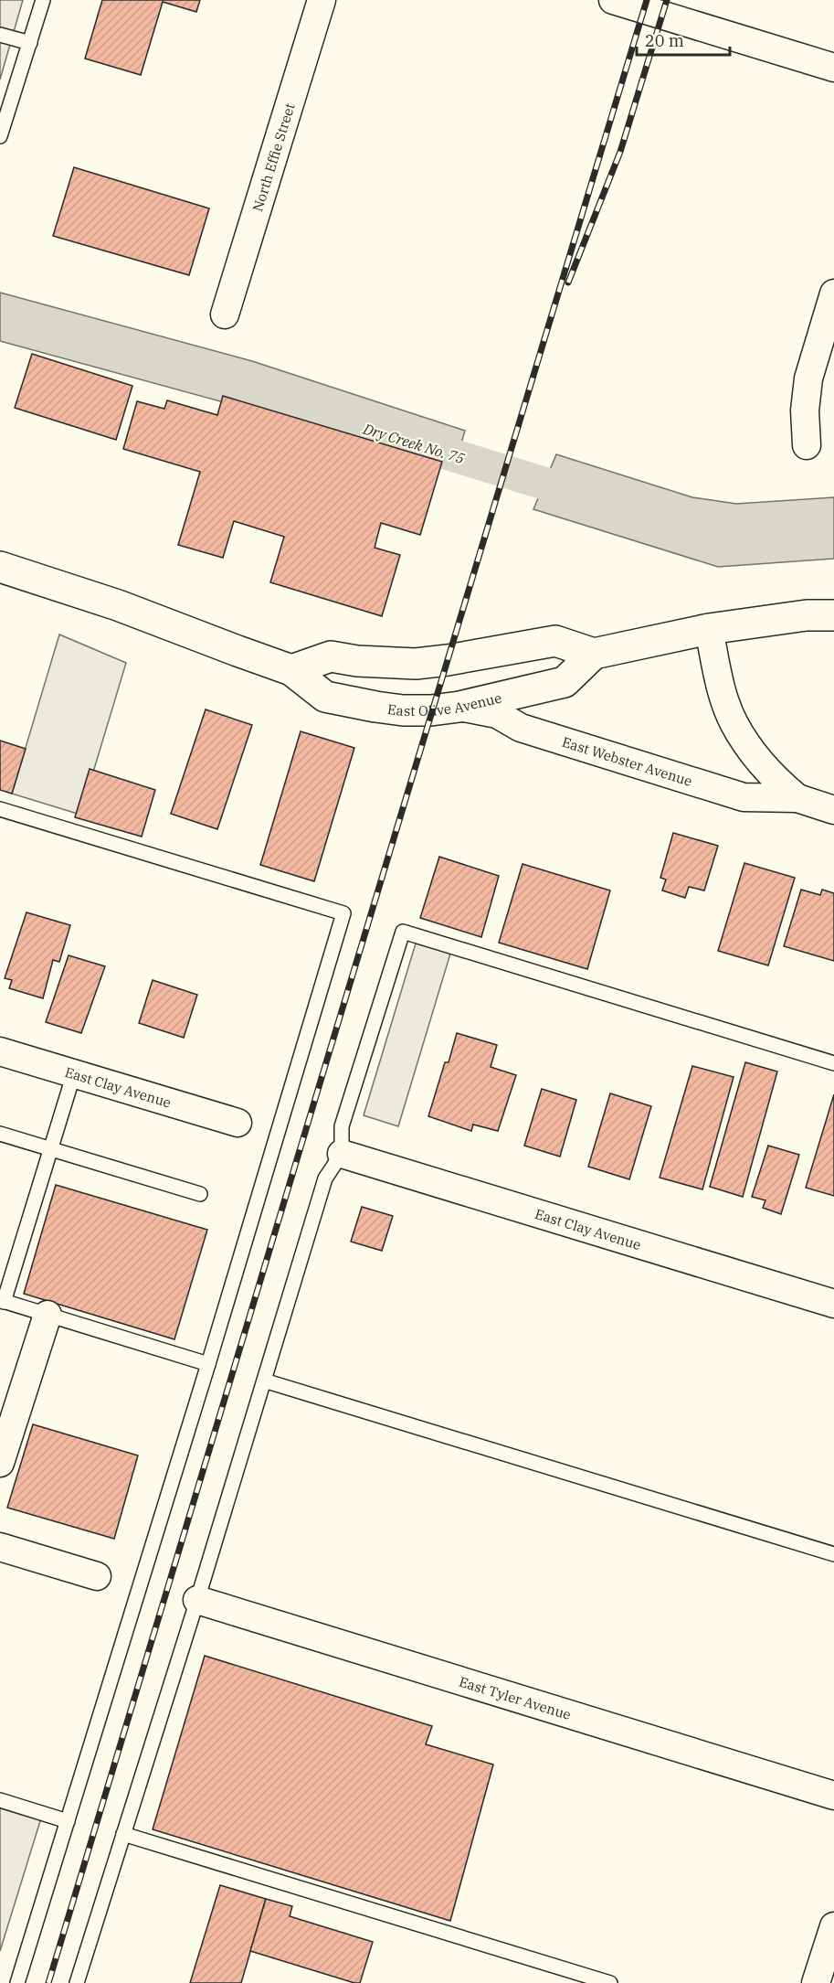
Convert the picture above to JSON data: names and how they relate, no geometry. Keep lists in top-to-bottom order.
{
  "streets": {
    "main road": ["East Olive Avenue"],
    "street": [
      "North Effie Street",
      "East Webster Avenue",
      "East Clay Avenue",
      "East Tyler Avenue"
    ]
  },
  "crossings": [
    ["East Olive Avenue", "East Webster Avenue"]
  ],
  "water": ["Dry Creek No. 75"],
  "scale_bar": "20 m"
}
